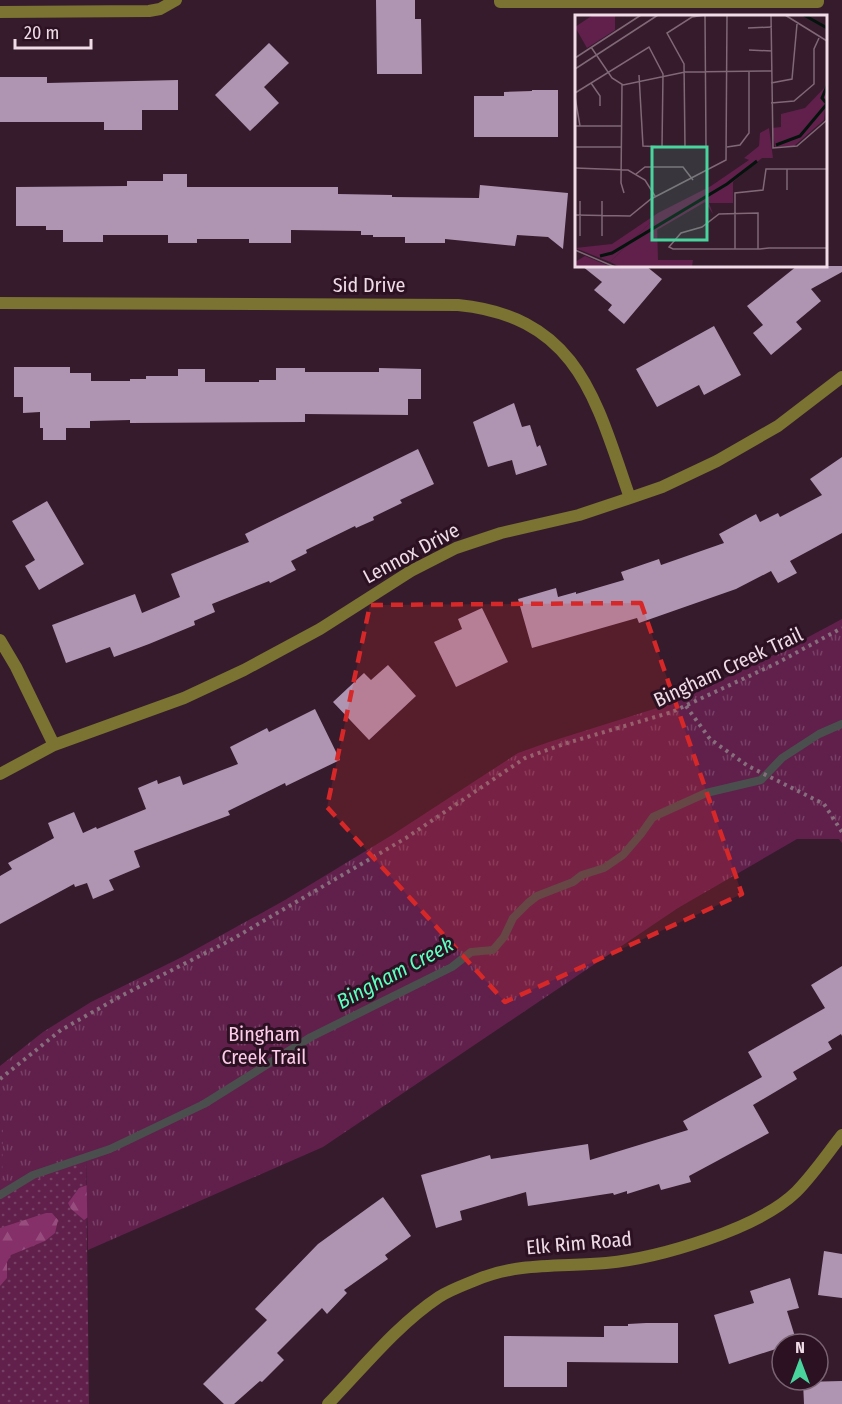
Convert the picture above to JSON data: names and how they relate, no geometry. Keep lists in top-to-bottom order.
{
  "streets": {
    "street": ["Sid Drive", "Lennox Drive", "Elk Rim Road"],
    "path": ["Bingham Creek Trail"]
  },
  "crossings": [
    ["Sid Drive", "Lennox Drive"]
  ],
  "water": ["Bingham Creek"],
  "parks": ["Bingham Creek Trail"],
  "scale_bar": "20 m",
  "north": "top"
}
